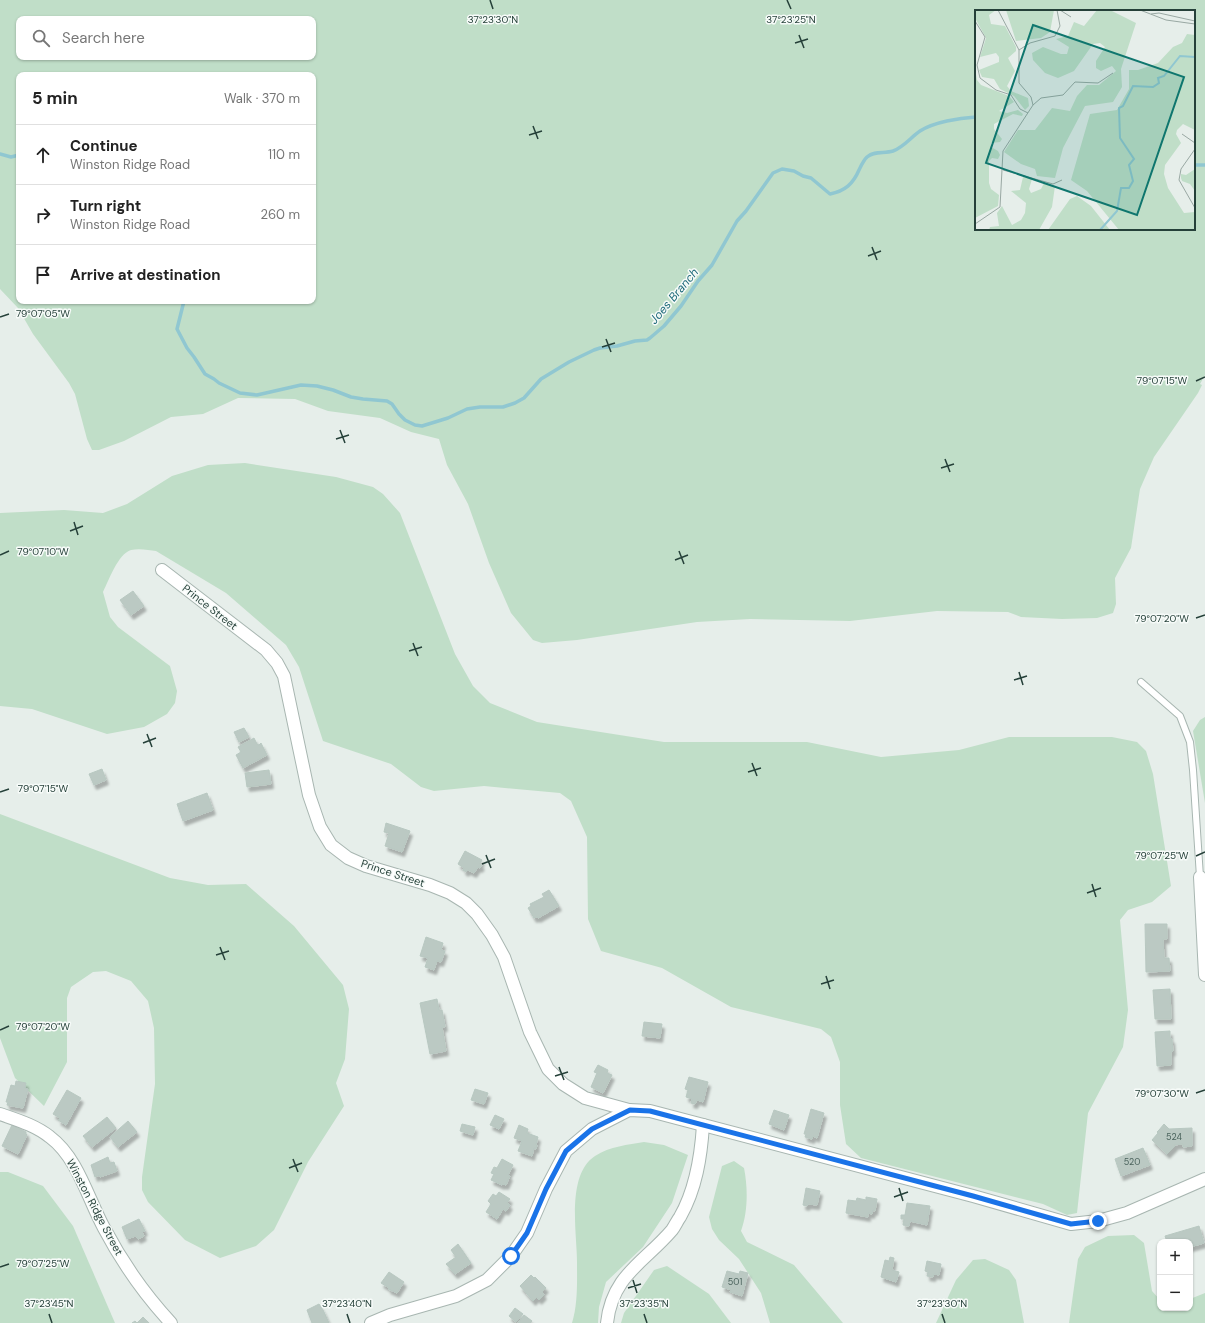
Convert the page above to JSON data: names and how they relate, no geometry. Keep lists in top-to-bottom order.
{
  "streets": {
    "street": ["Prince Street", "Winston Ridge Street"]
  },
  "water": ["Joes Branch"],
  "house_numbers": ["524", "520", "501"],
  "page": {
    "search": "Search here",
    "heading": ["5 min", "Walk · 370 m"],
    "list": [
      ["Continue", "Winston Ridge Road", "110 m"],
      ["Turn right", "Winston Ridge Road", "260 m"],
      "Arrive at destination"
    ],
    "map_buttons": ["+", "−"]
  },
  "coordinates": [
    "37°23'30\"N",
    "37°23'25\"N",
    "79°07'05\"W",
    "79°07'15\"W",
    "79°07'10\"W",
    "79°07'20\"W",
    "79°07'25\"W",
    "79°07'30\"W",
    "37°23'45\"N",
    "37°23'40\"N",
    "37°23'35\"N"
  ]
}
